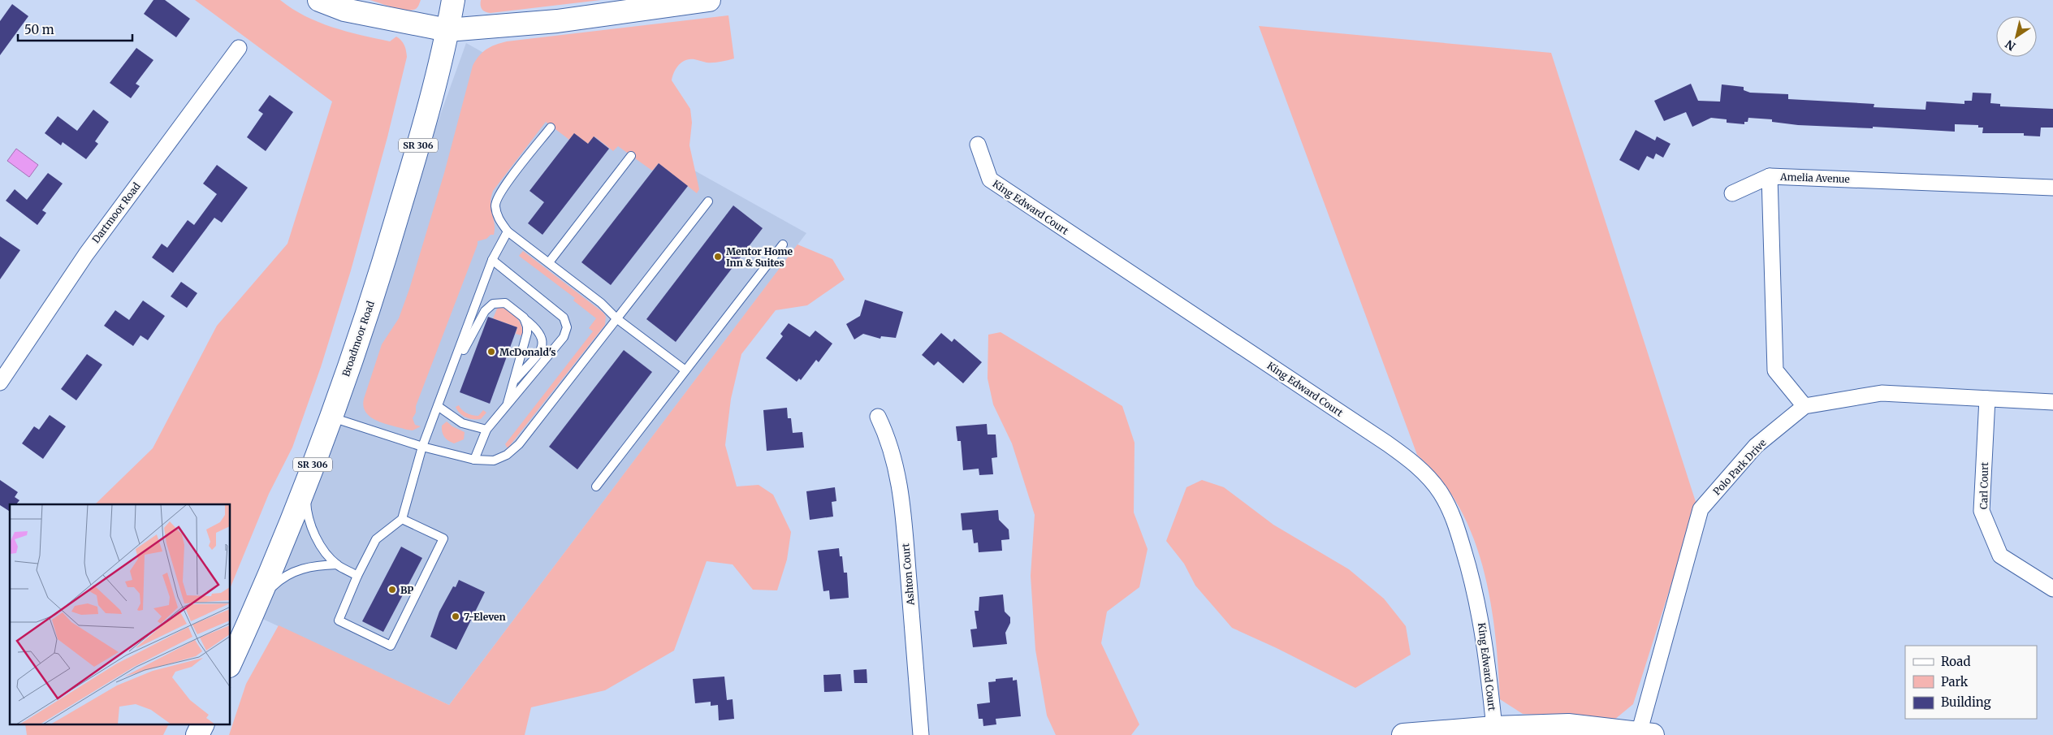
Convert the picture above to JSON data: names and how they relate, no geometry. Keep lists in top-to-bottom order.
{
  "streets": {
    "main road": ["SR 306", "Broadmoor Road"],
    "street": [
      "Amelia Avenue",
      "King Edward Court",
      "Dartmoor Road",
      "Polo Park Drive",
      "Carl Court",
      "Ashton Court"
    ]
  },
  "crossings": [
    ["Amelia Avenue", "Polo Park Drive"]
  ],
  "places": [
    "Mentor Home Inn & Suites",
    "McDonald's",
    "BP",
    "7-Eleven"
  ],
  "legend": ["Road", "Park", "Building"],
  "scale_bar": "50 m",
  "north": "bottom left"
}
